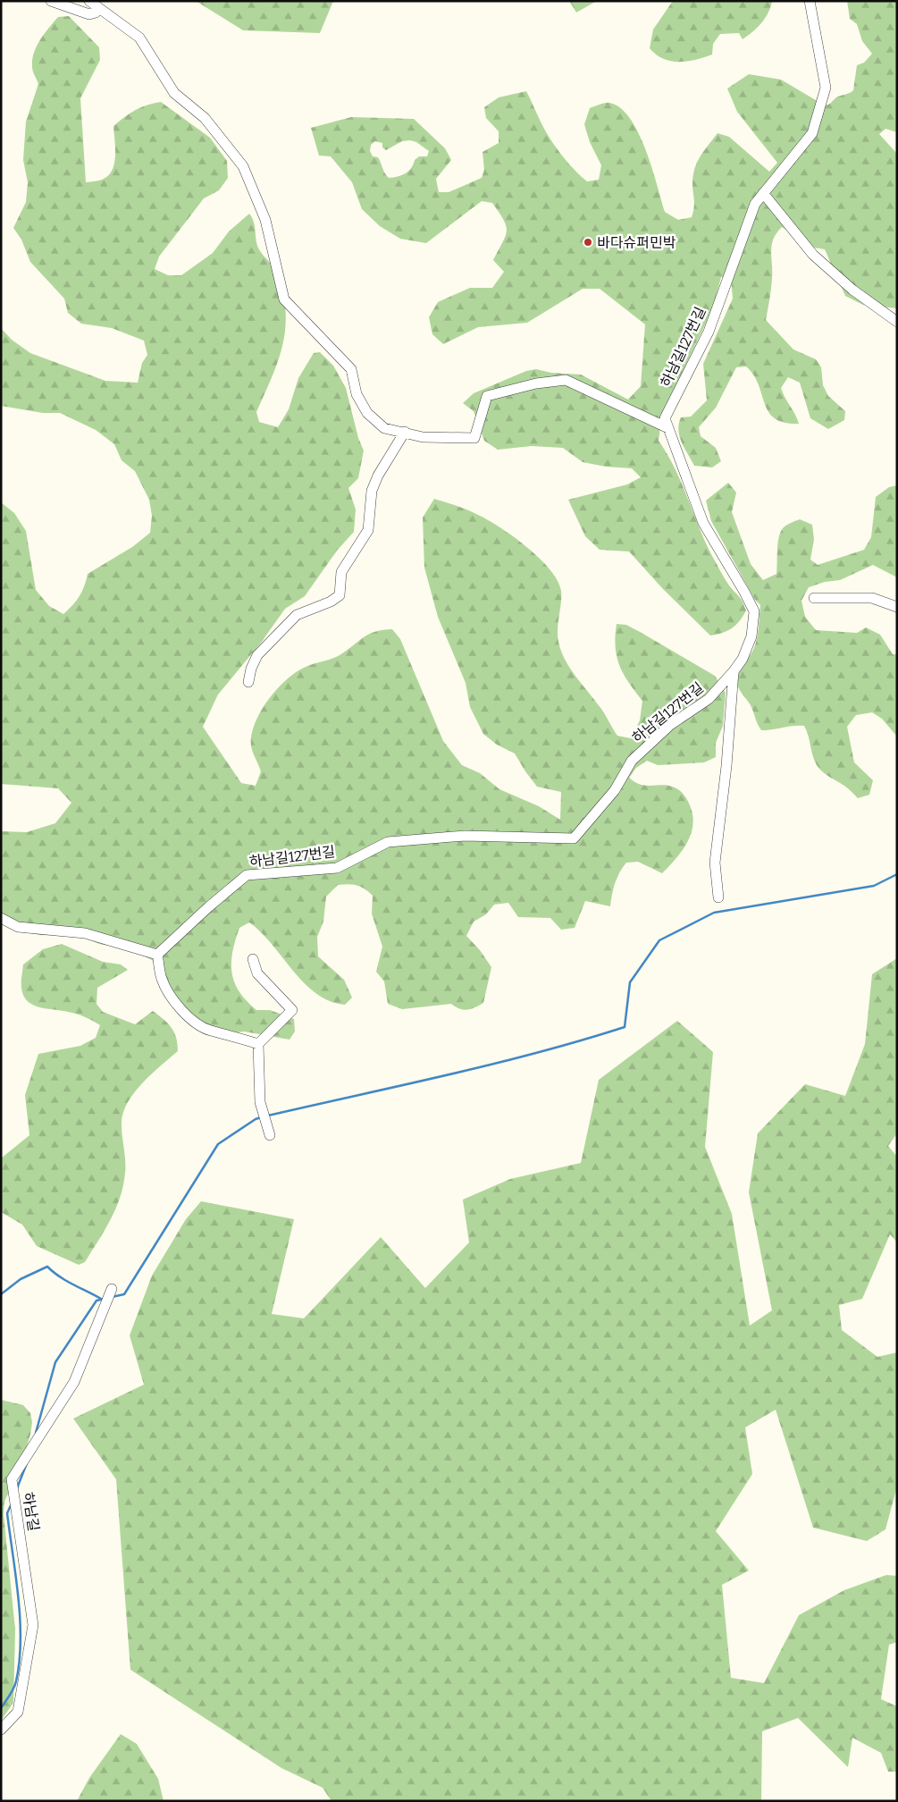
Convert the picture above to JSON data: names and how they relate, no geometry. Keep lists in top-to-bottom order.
{
  "streets": {
    "street": ["하남길127번길", "하남길"]
  },
  "places": ["바다슈퍼민박"]
}
